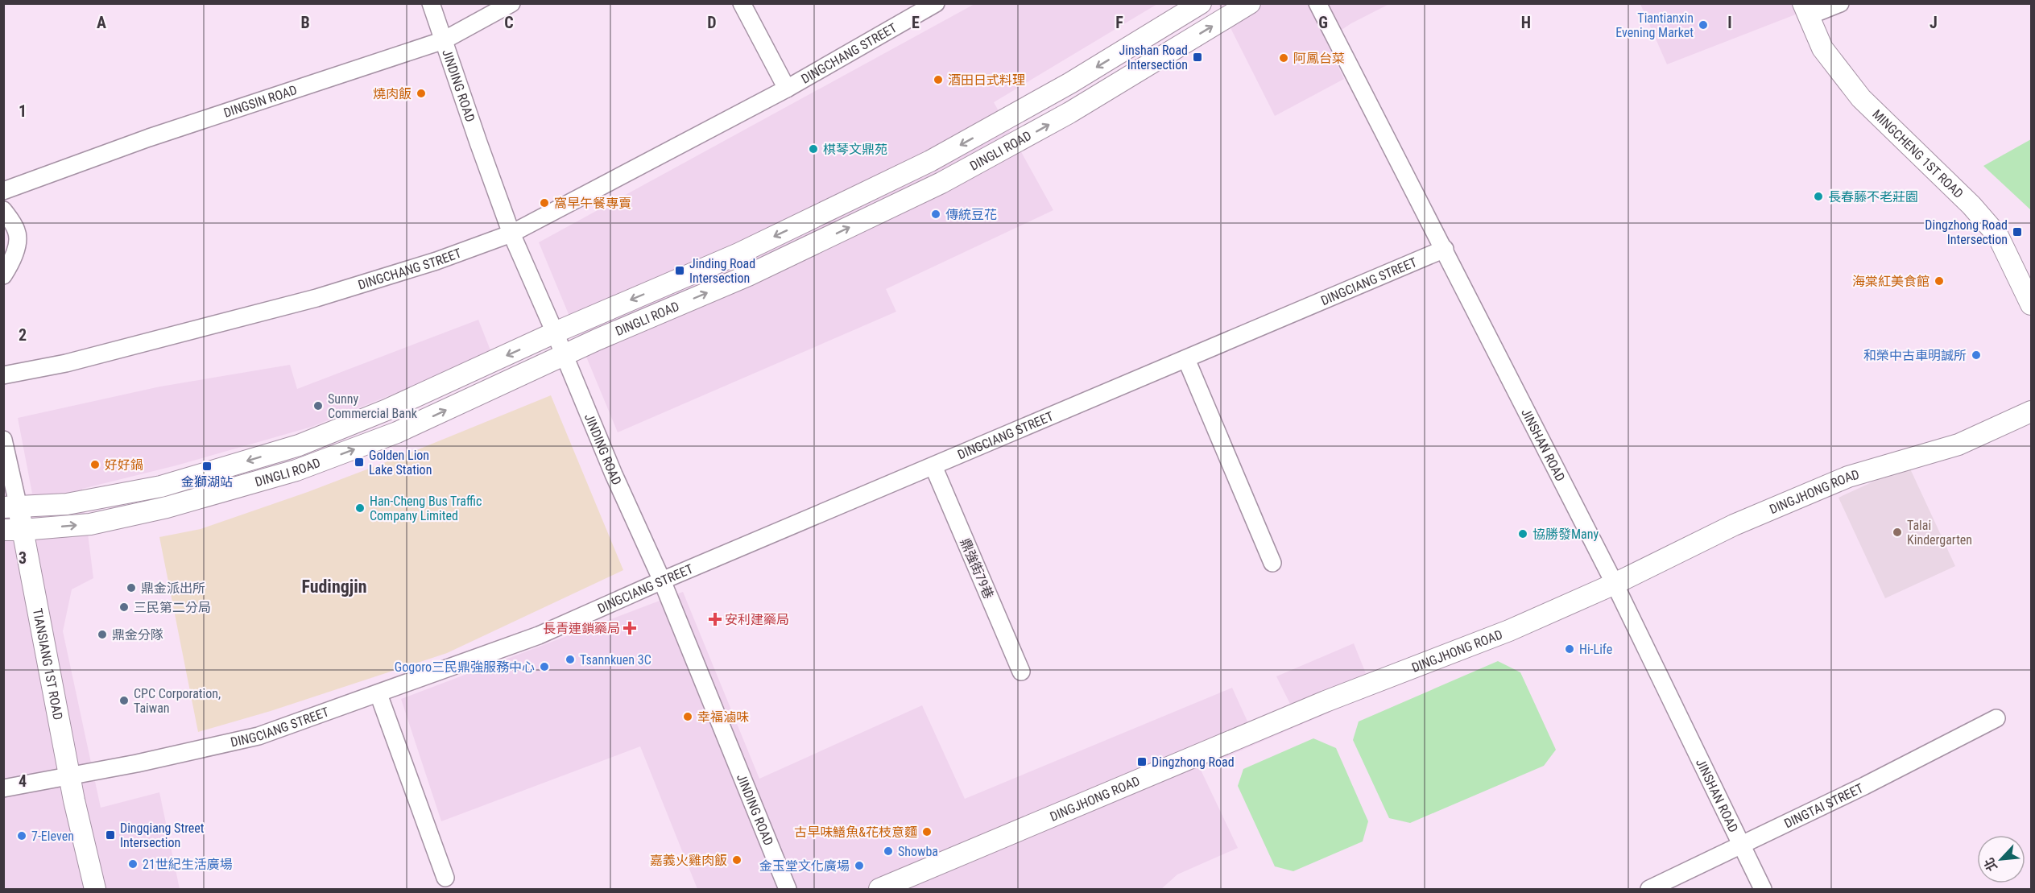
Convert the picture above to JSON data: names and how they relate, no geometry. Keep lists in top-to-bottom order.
{
  "streets": {
    "street": [
      "DINGCHANG STREET",
      "JINDING ROAD",
      "DINGSIN ROAD",
      "DINGLI ROAD",
      "MINGCHENG 1ST ROAD",
      "DINGCIANG STREET",
      "JINSHAN ROAD",
      "DINGJHONG ROAD",
      "鼎強街79巷",
      "TIANSIANG 1ST ROAD",
      "DINGTAI STREET"
    ]
  },
  "crossings": [
    ["DINGCHANG STREET", "JINDING ROAD"],
    ["JINDING ROAD", "DINGSIN ROAD"],
    ["JINDING ROAD", "DINGLI ROAD"],
    ["JINDING ROAD", "DINGCIANG STREET"],
    ["DINGLI ROAD", "TIANSIANG 1ST ROAD"],
    ["DINGCIANG STREET", "JINSHAN ROAD"],
    ["DINGCIANG STREET", "鼎強街79巷"],
    ["DINGCIANG STREET", "TIANSIANG 1ST ROAD"],
    ["JINSHAN ROAD", "DINGJHONG ROAD"],
    ["JINSHAN ROAD", "DINGTAI STREET"]
  ],
  "districts": ["Fudingjin"],
  "places": {
    "other": [
      "Tiantianxin Evening Market",
      "阿鳳台菜",
      "酒田日式料理",
      "燒肉飯",
      "棋琴文鼎苑",
      "長春藤不老莊園",
      "窩早午餐專賣",
      "傳統豆花",
      "海棠紅美食館",
      "和榮中古車明誠所",
      "Sunny Commercial Bank",
      "好好鍋",
      "Han-Cheng Bus Traffic Company Limited",
      "Talai Kindergarten",
      "協勝發Many",
      "鼎金派出所",
      "三民第二分局",
      "鼎金分隊",
      "Hi-Life",
      "Tsannkuen 3C",
      "Gogoro三民鼎強服務中心",
      "CPC Corporation, Taiwan",
      "幸福滷味",
      "古早味鱔魚&花枝意麵",
      "7-Eleven",
      "Showba",
      "嘉義火雞肉飯",
      "21世紀生活廣場",
      "金玉堂文化廣場"
    ],
    "transit": [
      "Jinshan Road Intersection",
      "Dingzhong Road Intersection",
      "Jinding Road Intersection",
      "Golden Lion Lake Station",
      "金獅湖站",
      "Dingzhong Road",
      "Dingqiang Street Intersection"
    ],
    "health": ["安利建藥局", "長青連鎖藥局"]
  },
  "north": "bottom left",
  "grid": {
    "columns": [
      "A",
      "B",
      "C",
      "D",
      "E",
      "F",
      "G",
      "H",
      "I",
      "J"
    ],
    "rows": [
      "1",
      "2",
      "3",
      "4"
    ]
  }
}
